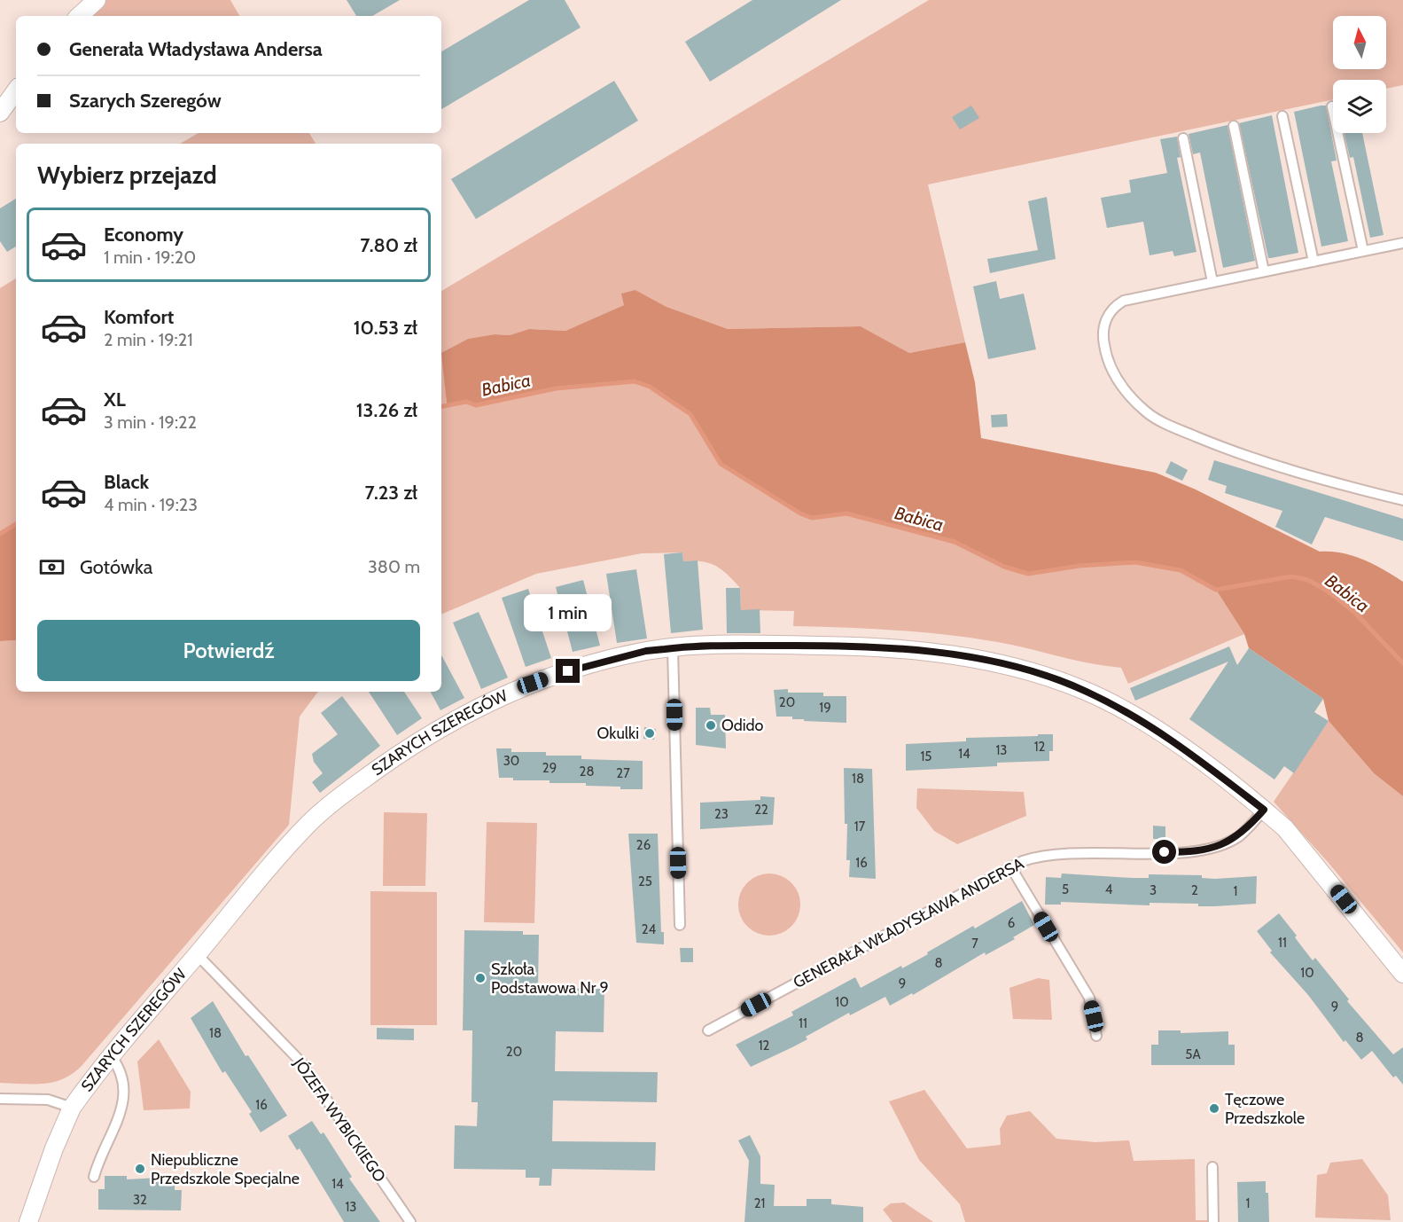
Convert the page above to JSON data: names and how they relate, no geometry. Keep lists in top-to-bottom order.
{
  "streets": {
    "street": ["SZARYCH SZEREGÓW"],
    "lane": ["GENERAŁA WŁADYSŁAWA ANDERSA", "JÓZEFA WYBICKIEGO"]
  },
  "crossings": [
    ["SZARYCH SZEREGÓW", "GENERAŁA WŁADYSŁAWA ANDERSA"],
    ["SZARYCH SZEREGÓW", "JÓZEFA WYBICKIEGO"]
  ],
  "water": ["Babica"],
  "places": [
    "Odido",
    "Okulki",
    "Szkoła Podstawowa Nr 9",
    "Tęczowe Przedszkole",
    "Niepubliczne Przedszkole Specjalne"
  ],
  "house_numbers": [
    "20",
    "19",
    "12",
    "13",
    "14",
    "15",
    "30",
    "29",
    "28",
    "27",
    "18",
    "22",
    "23",
    "17",
    "26",
    "16",
    "25",
    "5",
    "4",
    "3",
    "2",
    "1",
    "6",
    "24",
    "11",
    "7",
    "8",
    "10",
    "9",
    "10",
    "9",
    "11",
    "18",
    "8",
    "12",
    "20",
    "5A",
    "16",
    "14",
    "32",
    "21",
    "1",
    "13"
  ],
  "north": "top",
  "page": {
    "banner": ["Generała Władysława Andersa", "Szarych Szeregów"],
    "heading": "Wybierz przejazd",
    "list": [
      {
        "name": "Economy",
        "note": "1 min · 19:20",
        "value": "7.80 zł"
      },
      {
        "name": "Komfort",
        "note": "2 min · 19:21",
        "value": "10.53 zł"
      },
      {
        "name": "XL",
        "note": "3 min · 19:22",
        "value": "13.26 zł"
      },
      {
        "name": "Black",
        "note": "4 min · 19:23",
        "value": "7.23 zł"
      }
    ],
    "pay": ["Gotówka", "380 m"],
    "bubble": "1 min",
    "buttons": "Potwierdź"
  }
}
